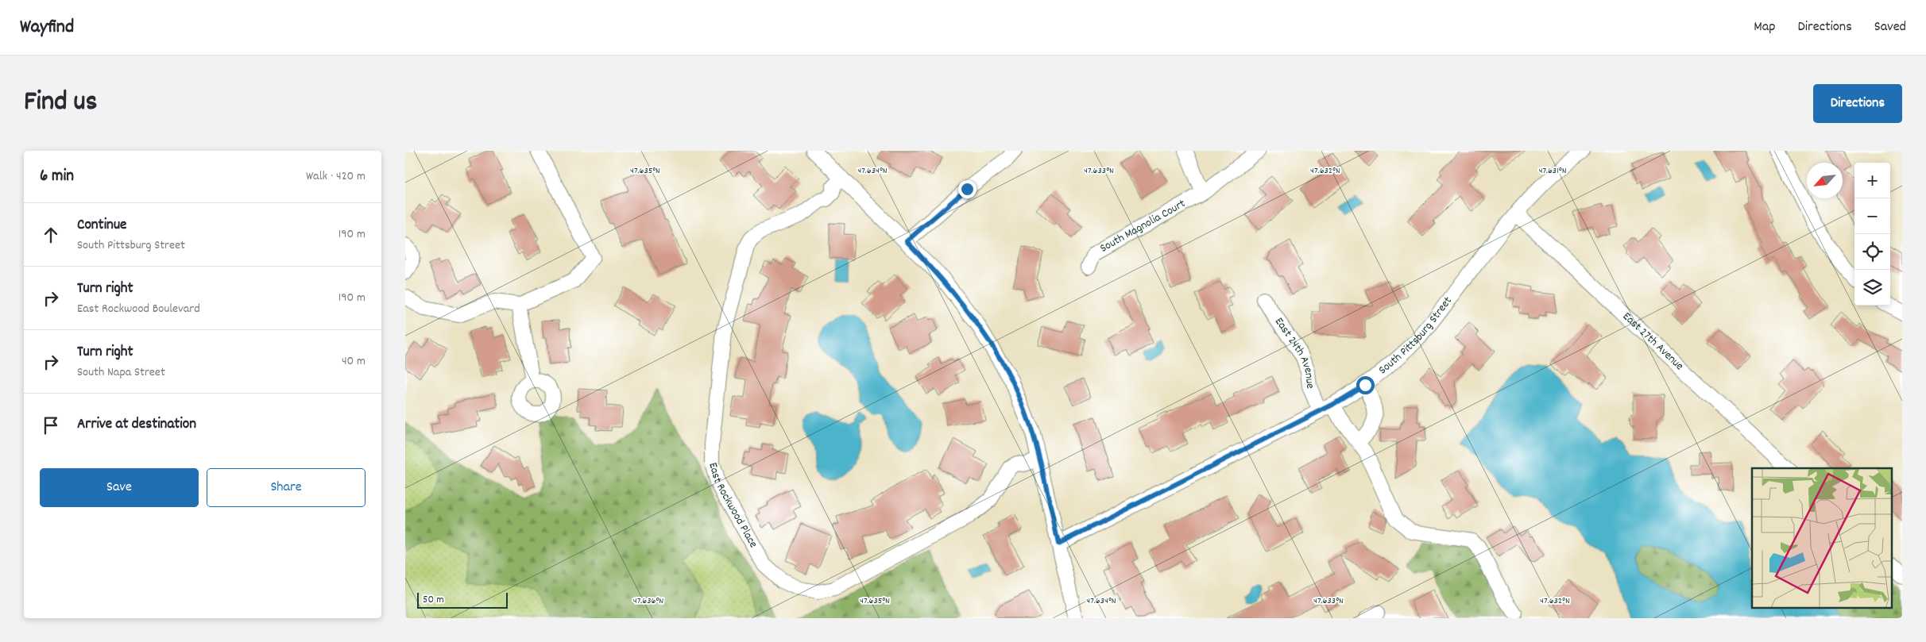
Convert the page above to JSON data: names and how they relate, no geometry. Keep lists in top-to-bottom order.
{
  "streets": {
    "street": [
      "South Magnolia Court",
      "South Pittsburg Street",
      "East 27th Avenue",
      "East 24th Avenue",
      "East Rockwood Place"
    ]
  },
  "crossings": [
    ["South Pittsburg Street", "East 27th Avenue"],
    ["South Pittsburg Street", "East 24th Avenue"]
  ],
  "scale_bar": "50 m",
  "north": "bottom left",
  "page": {
    "header": "Wayfind",
    "nav": ["Map", "Directions", "Saved"],
    "title": "Find us",
    "buttons": [
      "Directions",
      ["Save", "Share"]
    ],
    "heading": ["6 min", "Walk · 420 m"],
    "map_buttons": ["+", "−"],
    "list": [
      ["Continue", "South Pittsburg Street", "190 m"],
      ["Turn right", "East Rockwood Boulevard", "190 m"],
      ["Turn right", "South Napa Street", "40 m"],
      "Arrive at destination"
    ],
    "scale": "50 m"
  },
  "coordinates": [
    "47.635°N",
    "47.634°N",
    "47.633°N",
    "47.632°N",
    "47.631°N",
    "47.636°N"
  ]
}
